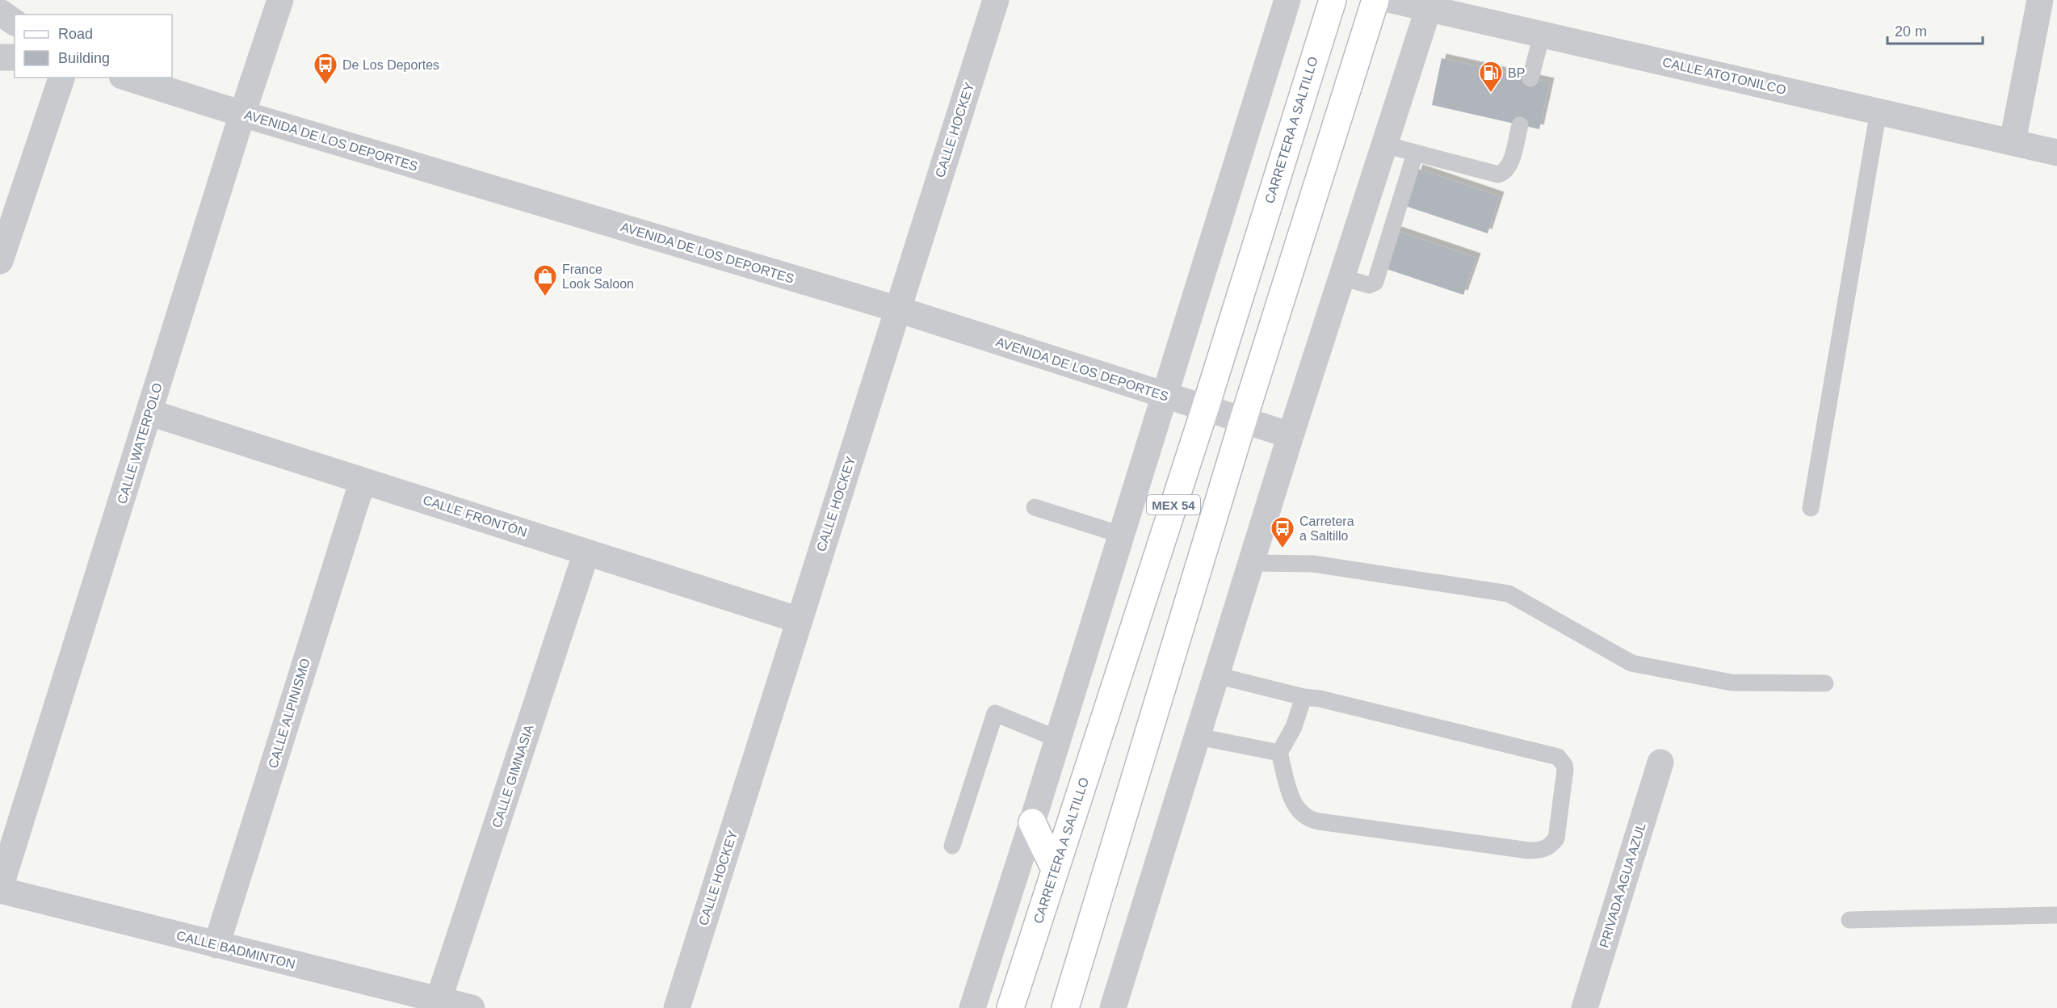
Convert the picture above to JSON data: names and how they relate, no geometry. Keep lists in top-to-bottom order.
{
  "streets": {
    "main road": ["CARRETERA A SALTILLO", "MEX 54"],
    "street": [
      "CALLE ATOTONILCO",
      "CALLE HOCKEY",
      "AVENIDA DE LOS DEPORTES",
      "CALLE WATERPOLO",
      "CALLE FRONTÓN",
      "CALLE ALPINISMO",
      "CALLE GIMNASIA",
      "PRIVADA AGUA AZUL",
      "CALLE BADMINTON"
    ]
  },
  "crossings": [
    ["CALLE HOCKEY", "AVENIDA DE LOS DEPORTES"],
    ["CALLE HOCKEY", "CALLE FRONTÓN"],
    ["CARRETERA A SALTILLO", "AVENIDA DE LOS DEPORTES"],
    ["AVENIDA DE LOS DEPORTES", "CALLE WATERPOLO"],
    ["AVENIDA DE LOS DEPORTES", "MEX 54"],
    ["CALLE WATERPOLO", "CALLE FRONTÓN"],
    ["CALLE WATERPOLO", "CALLE BADMINTON"],
    ["CALLE FRONTÓN", "CALLE ALPINISMO"],
    ["CALLE FRONTÓN", "CALLE GIMNASIA"],
    ["CALLE ALPINISMO", "CALLE BADMINTON"],
    ["CALLE GIMNASIA", "CALLE BADMINTON"]
  ],
  "places": {
    "bus stop": ["De Los Deportes", "Carretera a Saltillo"],
    "fuel station": ["BP"],
    "shop": ["France Look Saloon"]
  },
  "legend": ["Road", "Building"],
  "scale_bar": "20 m"
}
